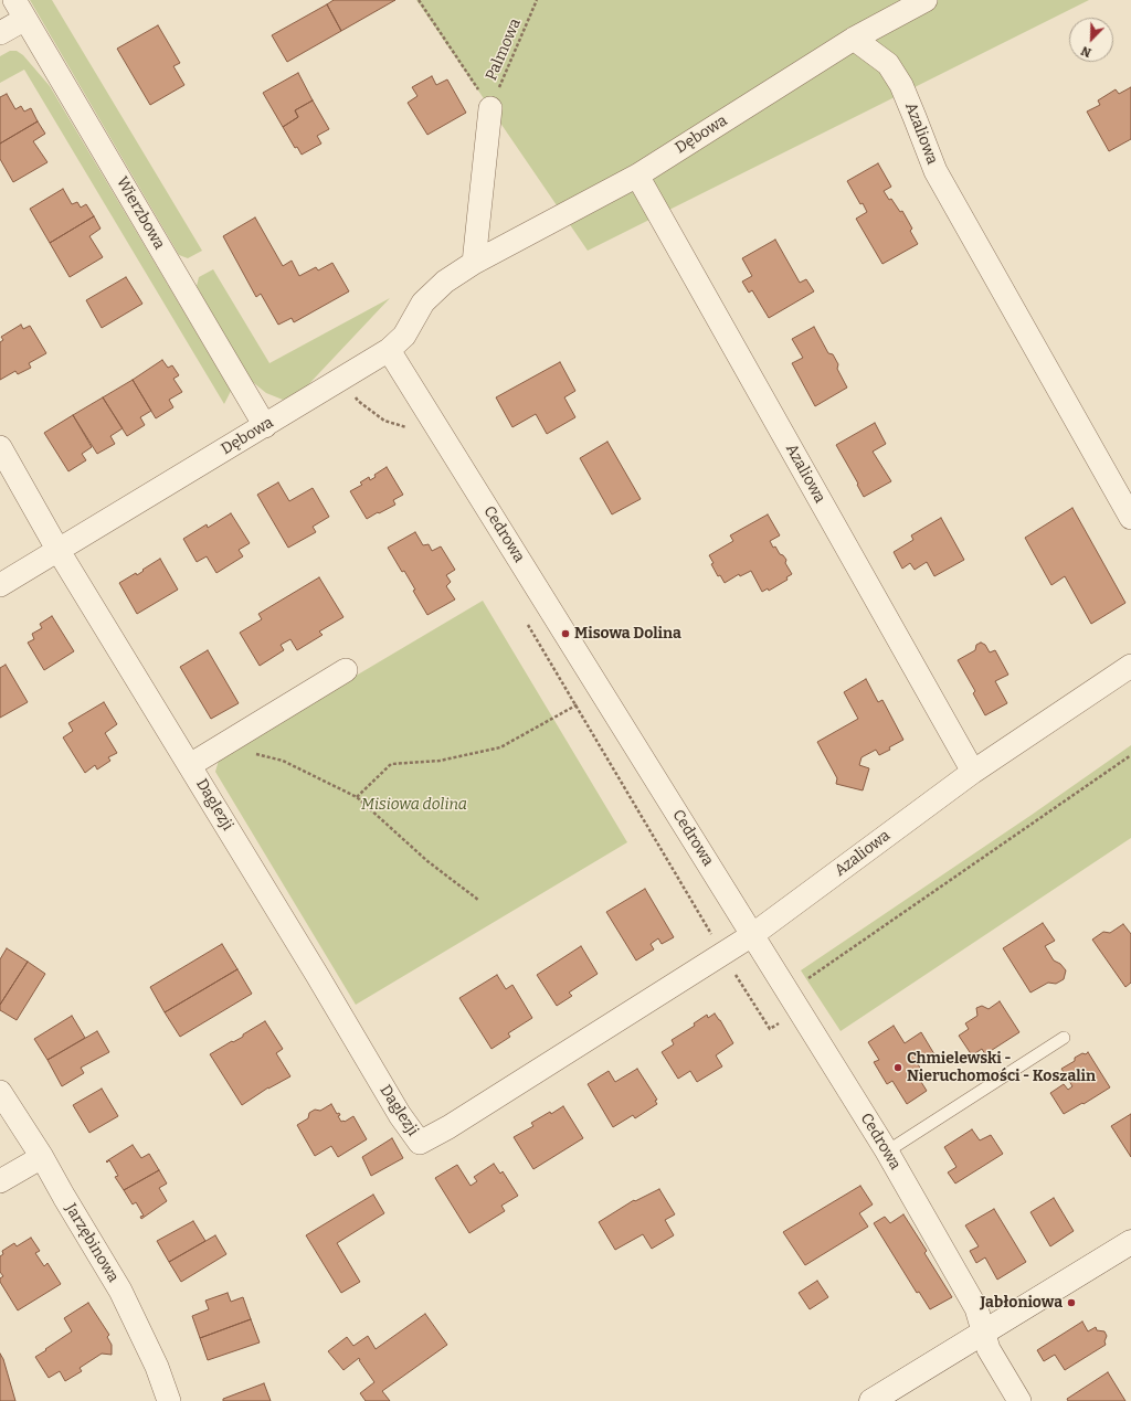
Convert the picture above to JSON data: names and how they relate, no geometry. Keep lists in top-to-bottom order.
{
  "streets": {
    "street": [
      "Azaliowa",
      "Dębowa",
      "Wierzbowa",
      "Cedrowa",
      "Daglezji",
      "Jarzębinowa"
    ],
    "path": ["Palmowa"]
  },
  "crossings": [
    ["Azaliowa", "Dębowa"],
    ["Azaliowa", "Cedrowa"],
    ["Azaliowa", "Daglezji"],
    ["Dębowa", "Wierzbowa"],
    ["Dębowa", "Cedrowa"],
    ["Dębowa", "Daglezji"],
    ["Cedrowa", "Daglezji"]
  ],
  "parks": ["Misiowa dolina"],
  "places": ["Misowa Dolina", "Chmielewski - Nieruchomości - Koszalin", "Jabłoniowa"],
  "north": "bottom left"
}
